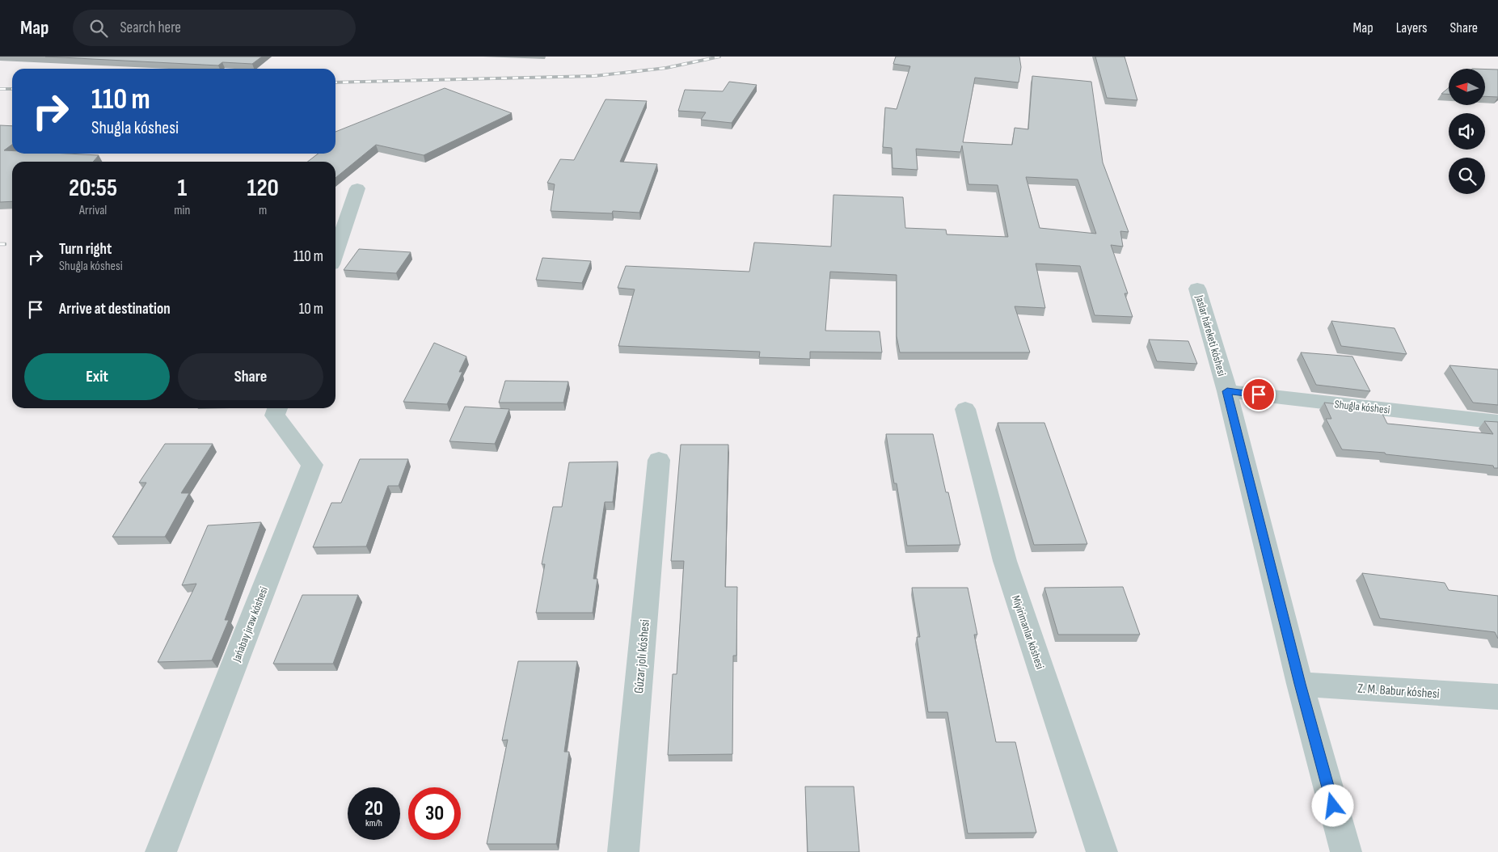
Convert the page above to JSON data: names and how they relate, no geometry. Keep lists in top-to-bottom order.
{
  "streets": {
    "street": [
      "Jaslar háreketi kóshesi",
      "Shuǵla kóshesi",
      "Jańabay jıraw kóshesi",
      "Miyirimanlar kóshesi",
      "Gúzar jolı kóshesi",
      "Z. M. Babur kóshesi"
    ]
  },
  "crossings": [
    ["Jaslar háreketi kóshesi", "Shuǵla kóshesi"],
    ["Jaslar háreketi kóshesi", "Z. M. Babur kóshesi"]
  ],
  "north": "left",
  "page": {
    "header": "Map",
    "search": "Search here",
    "nav": ["Map", "Layers", "Share"],
    "turn": ["110 m", "Shuǵla kóshesi"],
    "eta": [
      "20:55",
      "Arrival",
      "1",
      "min",
      "120",
      "m"
    ],
    "list": [
      {
        "name": "Turn right",
        "note": "Shuǵla kóshesi",
        "value": "110 m"
      },
      {
        "name": "Arrive at destination",
        "value": "10 m"
      }
    ],
    "buttons": ["Exit", "Share"],
    "speed": "20 km/h",
    "limit": "30"
  }
}
